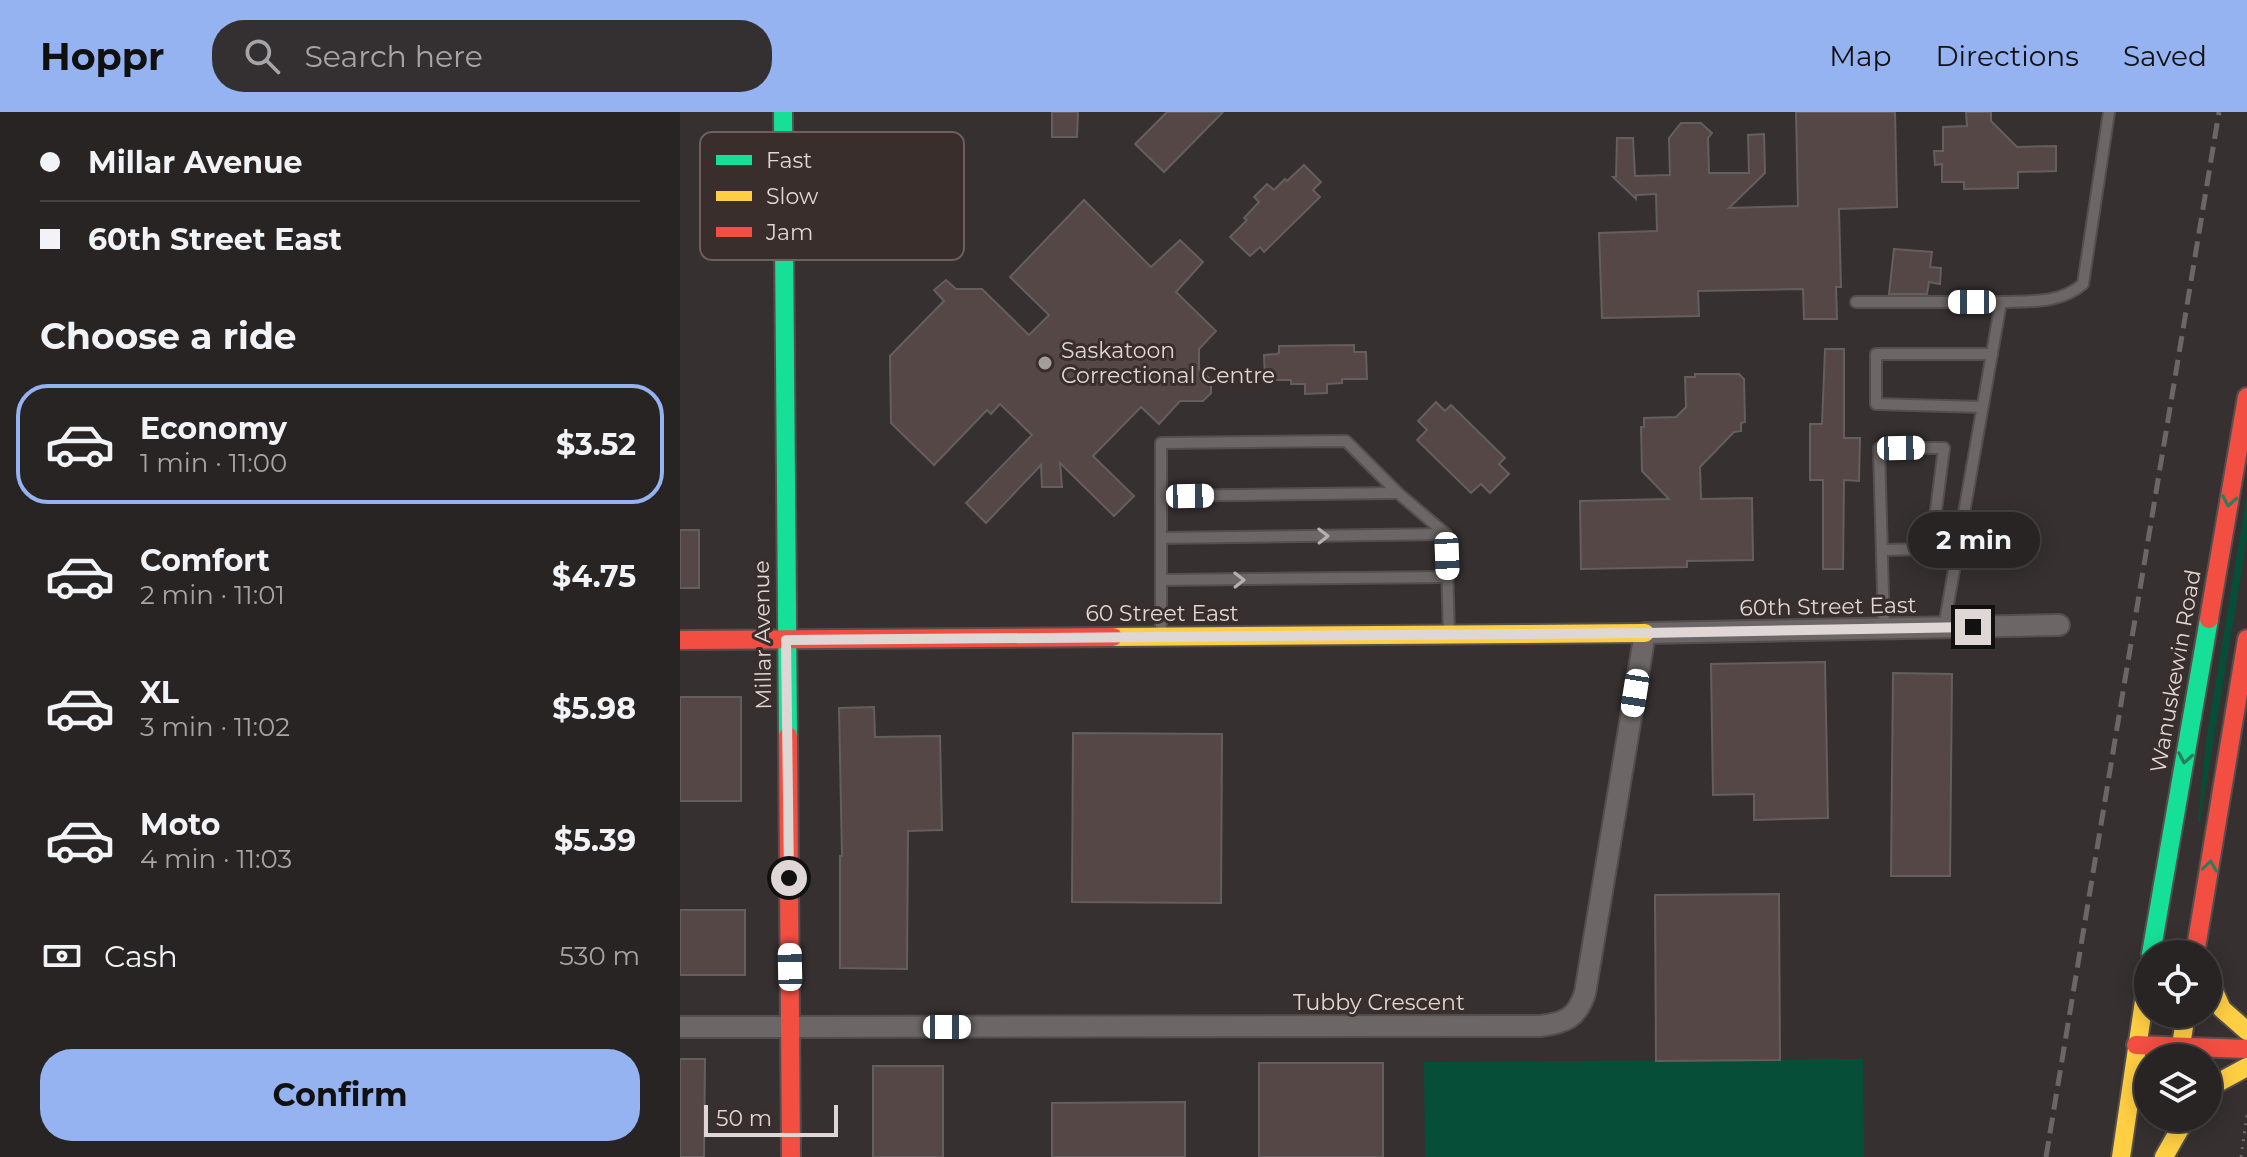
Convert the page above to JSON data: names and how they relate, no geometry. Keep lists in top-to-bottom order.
{
  "streets": {
    "street": [
      "60th Street East",
      "60 Street East",
      "Millar Avenue",
      "Wanuskewin Road",
      "Tubby Crescent"
    ]
  },
  "crossings": [
    ["60th Street East", "60 Street East"],
    ["60th Street East", "Tubby Crescent"],
    ["60 Street East", "Millar Avenue"],
    ["60 Street East", "Tubby Crescent"],
    ["Millar Avenue", "Tubby Crescent"]
  ],
  "places": ["Saskatoon Correctional Centre"],
  "legend": ["Fast", "Slow", "Jam"],
  "scale_bar": "50 m",
  "page": {
    "header": "Hoppr",
    "search": "Search here",
    "nav": ["Map", "Directions", "Saved"],
    "banner": ["Millar Avenue", "60th Street East"],
    "heading": "Choose a ride",
    "list": [
      {
        "name": "Economy",
        "note": "1 min · 11:00",
        "value": "$3.52"
      },
      {
        "name": "Comfort",
        "note": "2 min · 11:01",
        "value": "$4.75"
      },
      {
        "name": "XL",
        "note": "3 min · 11:02",
        "value": "$5.98"
      },
      {
        "name": "Moto",
        "note": "4 min · 11:03",
        "value": "$5.39"
      }
    ],
    "bubble": "2 min",
    "pay": ["Cash", "530 m"],
    "buttons": "Confirm",
    "scale": "50 m"
  }
}
